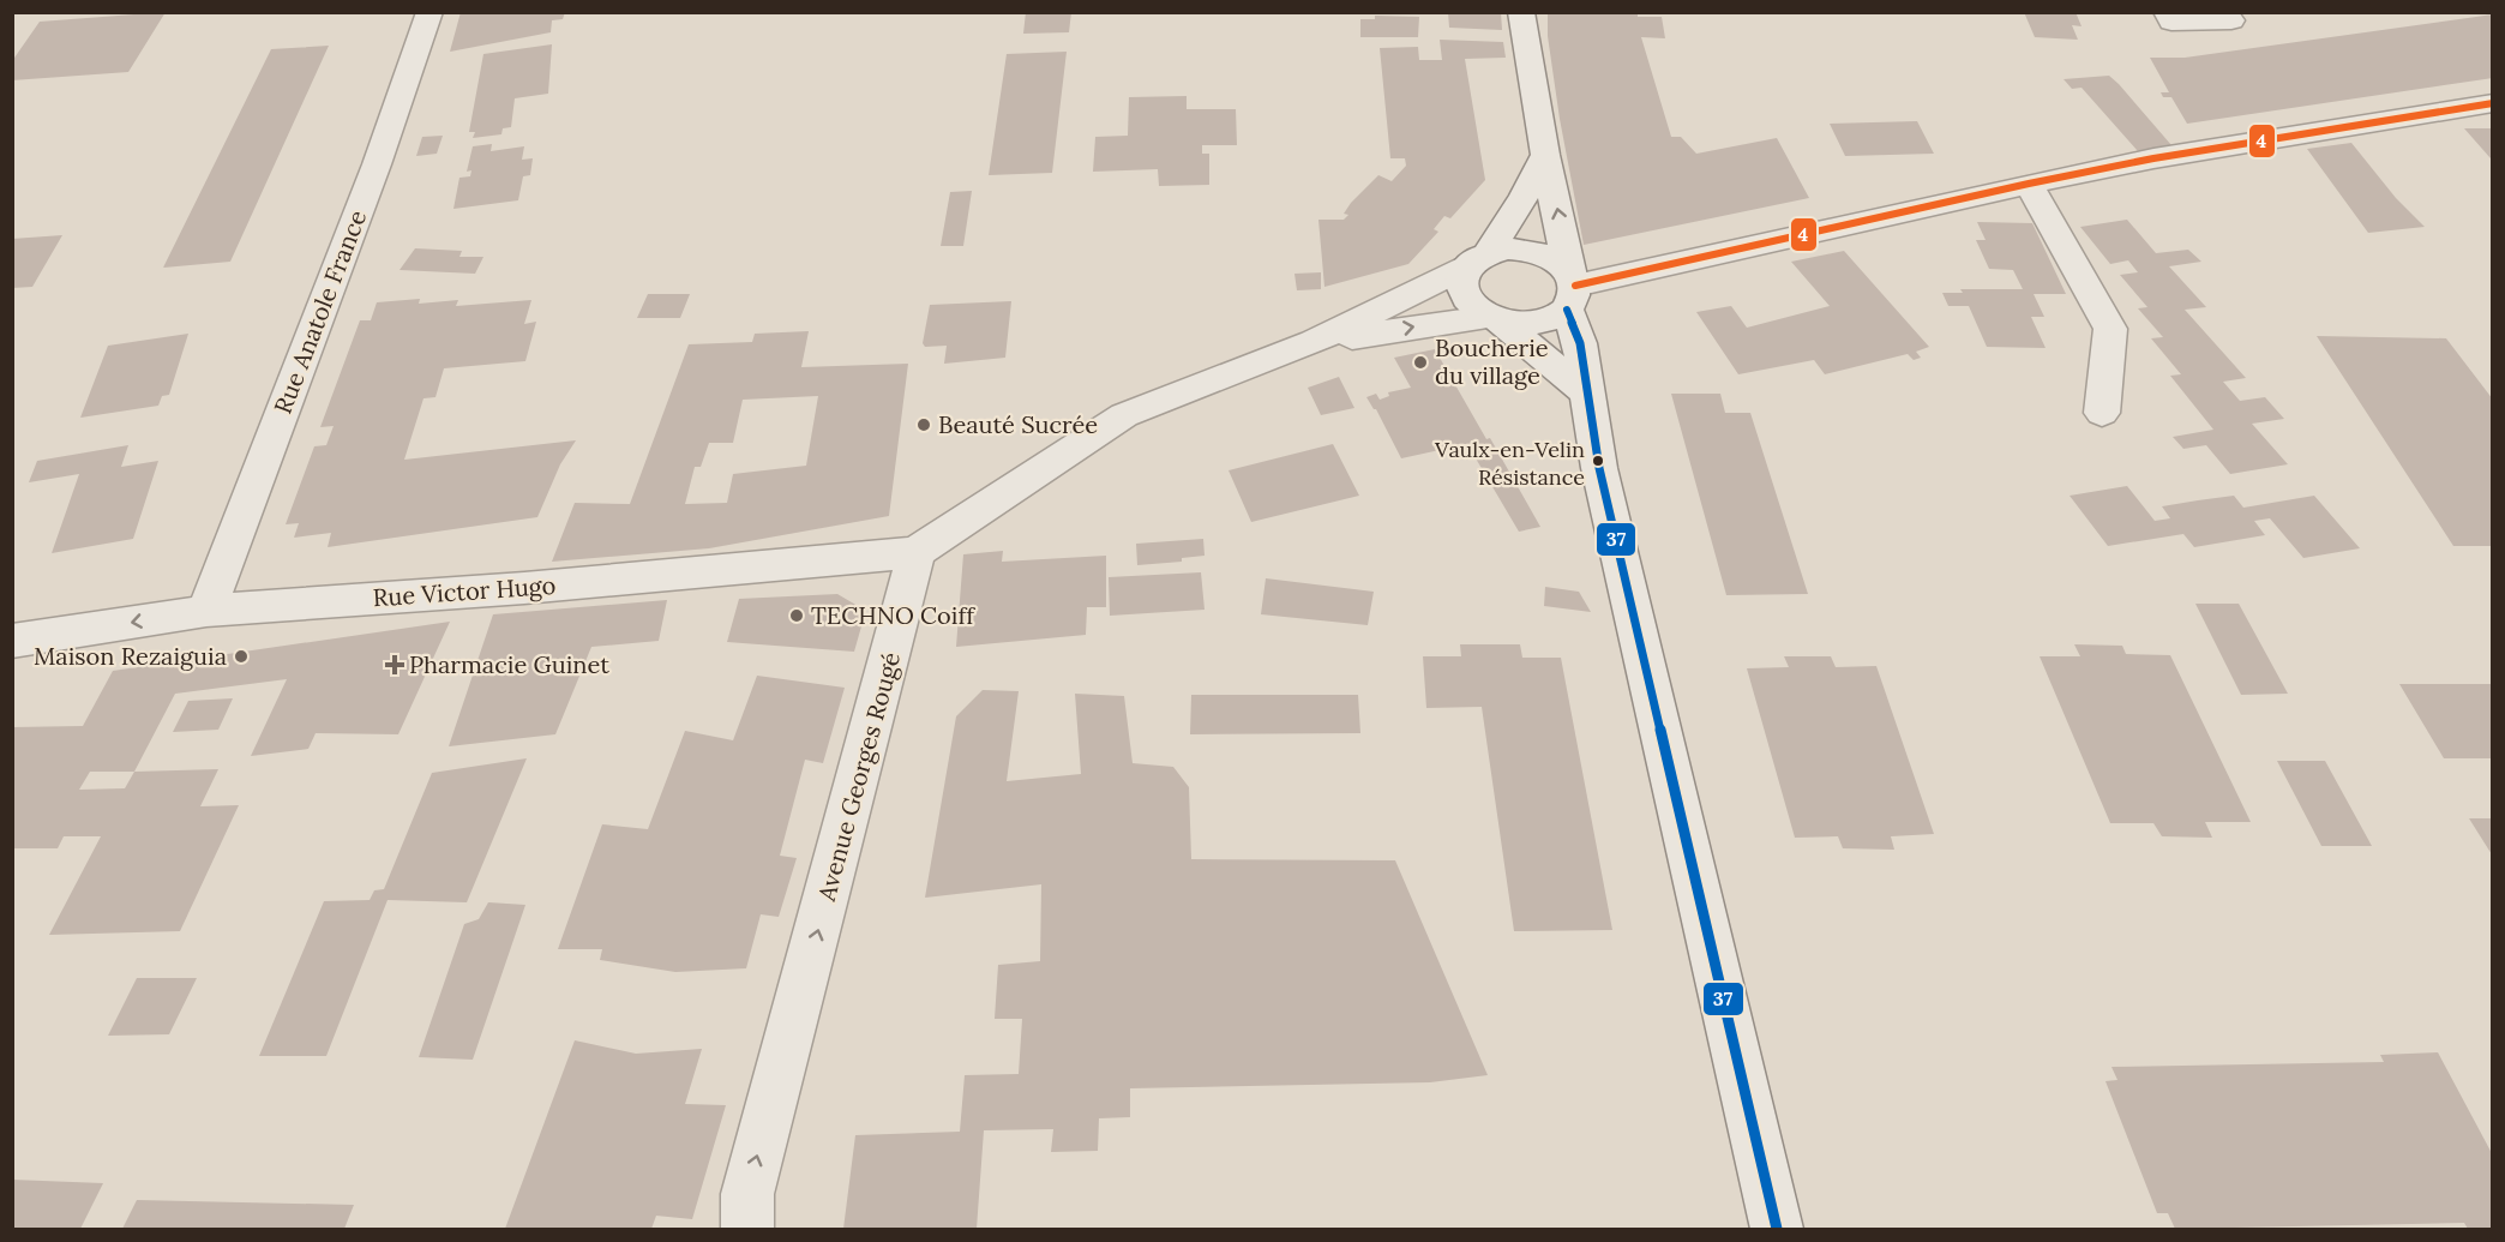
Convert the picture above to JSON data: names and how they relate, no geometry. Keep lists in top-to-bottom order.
{
  "streets": {
    "street": ["Rue Anatole France", "Rue Victor Hugo", "Avenue Georges Rougé"]
  },
  "crossings": [
    ["Rue Anatole France", "Rue Victor Hugo"],
    ["Rue Victor Hugo", "Avenue Georges Rougé"]
  ],
  "one_way": ["Avenue Georges Rougé"],
  "places": {
    "other": [
      "Boucherie du village",
      "Beauté Sucrée",
      "Vaulx-en-Velin Résistance",
      "TECHNO Coiff",
      "Maison Rezaiguia"
    ],
    "health": ["Pharmacie Guinet"]
  },
  "lines": ["transit line 4", "transit line 37"]
}
